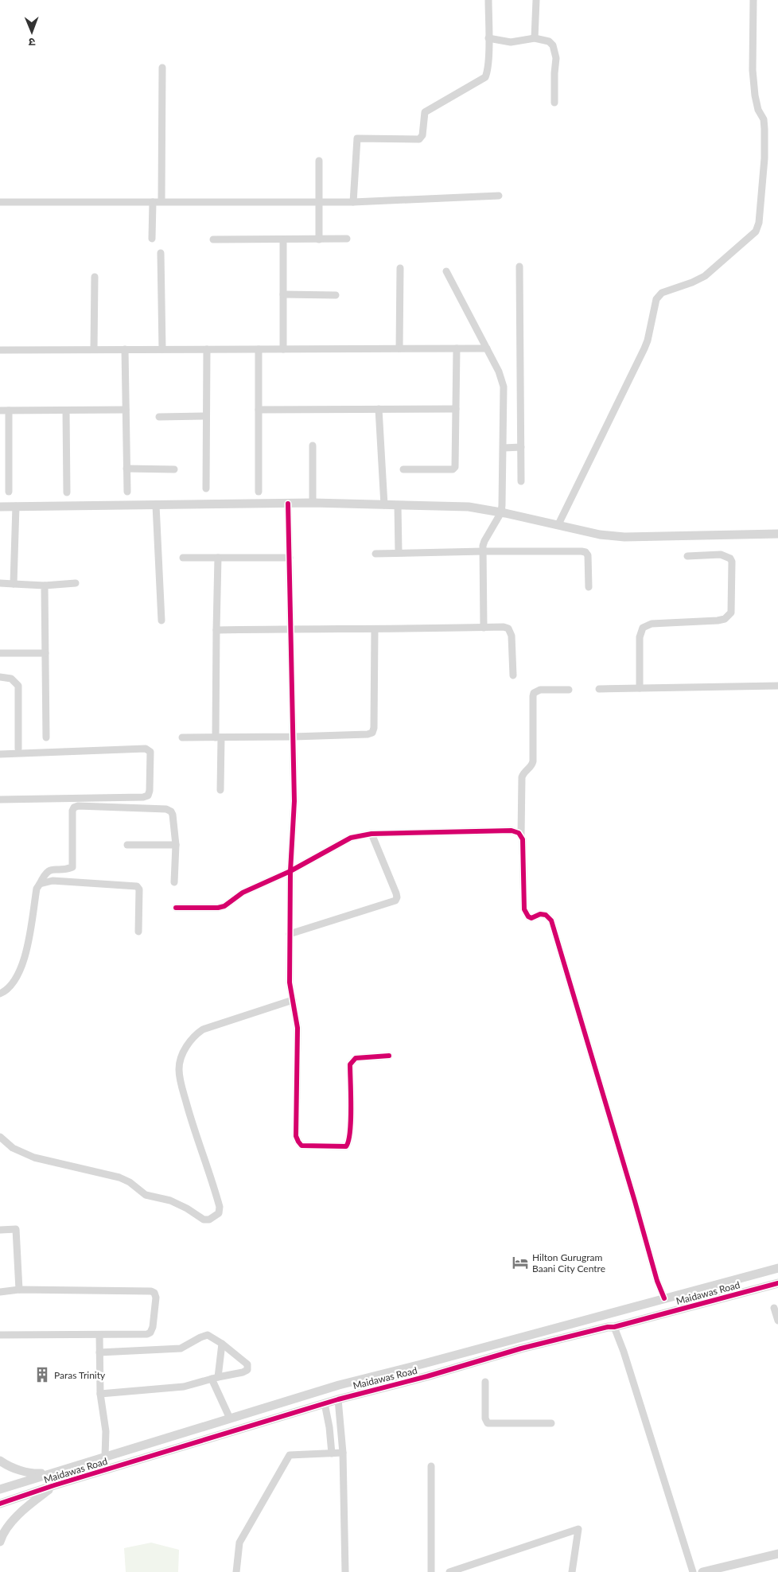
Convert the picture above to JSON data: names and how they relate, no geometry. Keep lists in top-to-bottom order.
{
  "streets": {
    "street": ["Maidawas Road"]
  },
  "places": {
    "hotel": ["Hilton Gurugram Baani City Centre"],
    "building": ["Paras Trinity"]
  },
  "north": "bottom"
}
